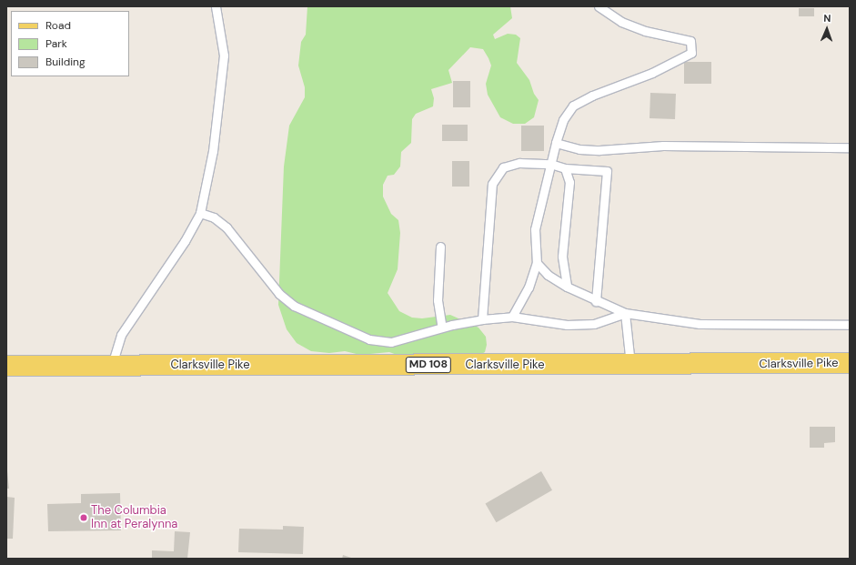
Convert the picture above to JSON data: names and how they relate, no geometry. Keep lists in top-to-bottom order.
{
  "streets": {
    "main road": ["Clarksville Pike", "MD 108"]
  },
  "places": ["The Columbia Inn at Peralynna"],
  "legend": ["Road", "Park", "Building"],
  "north": "top"
}
